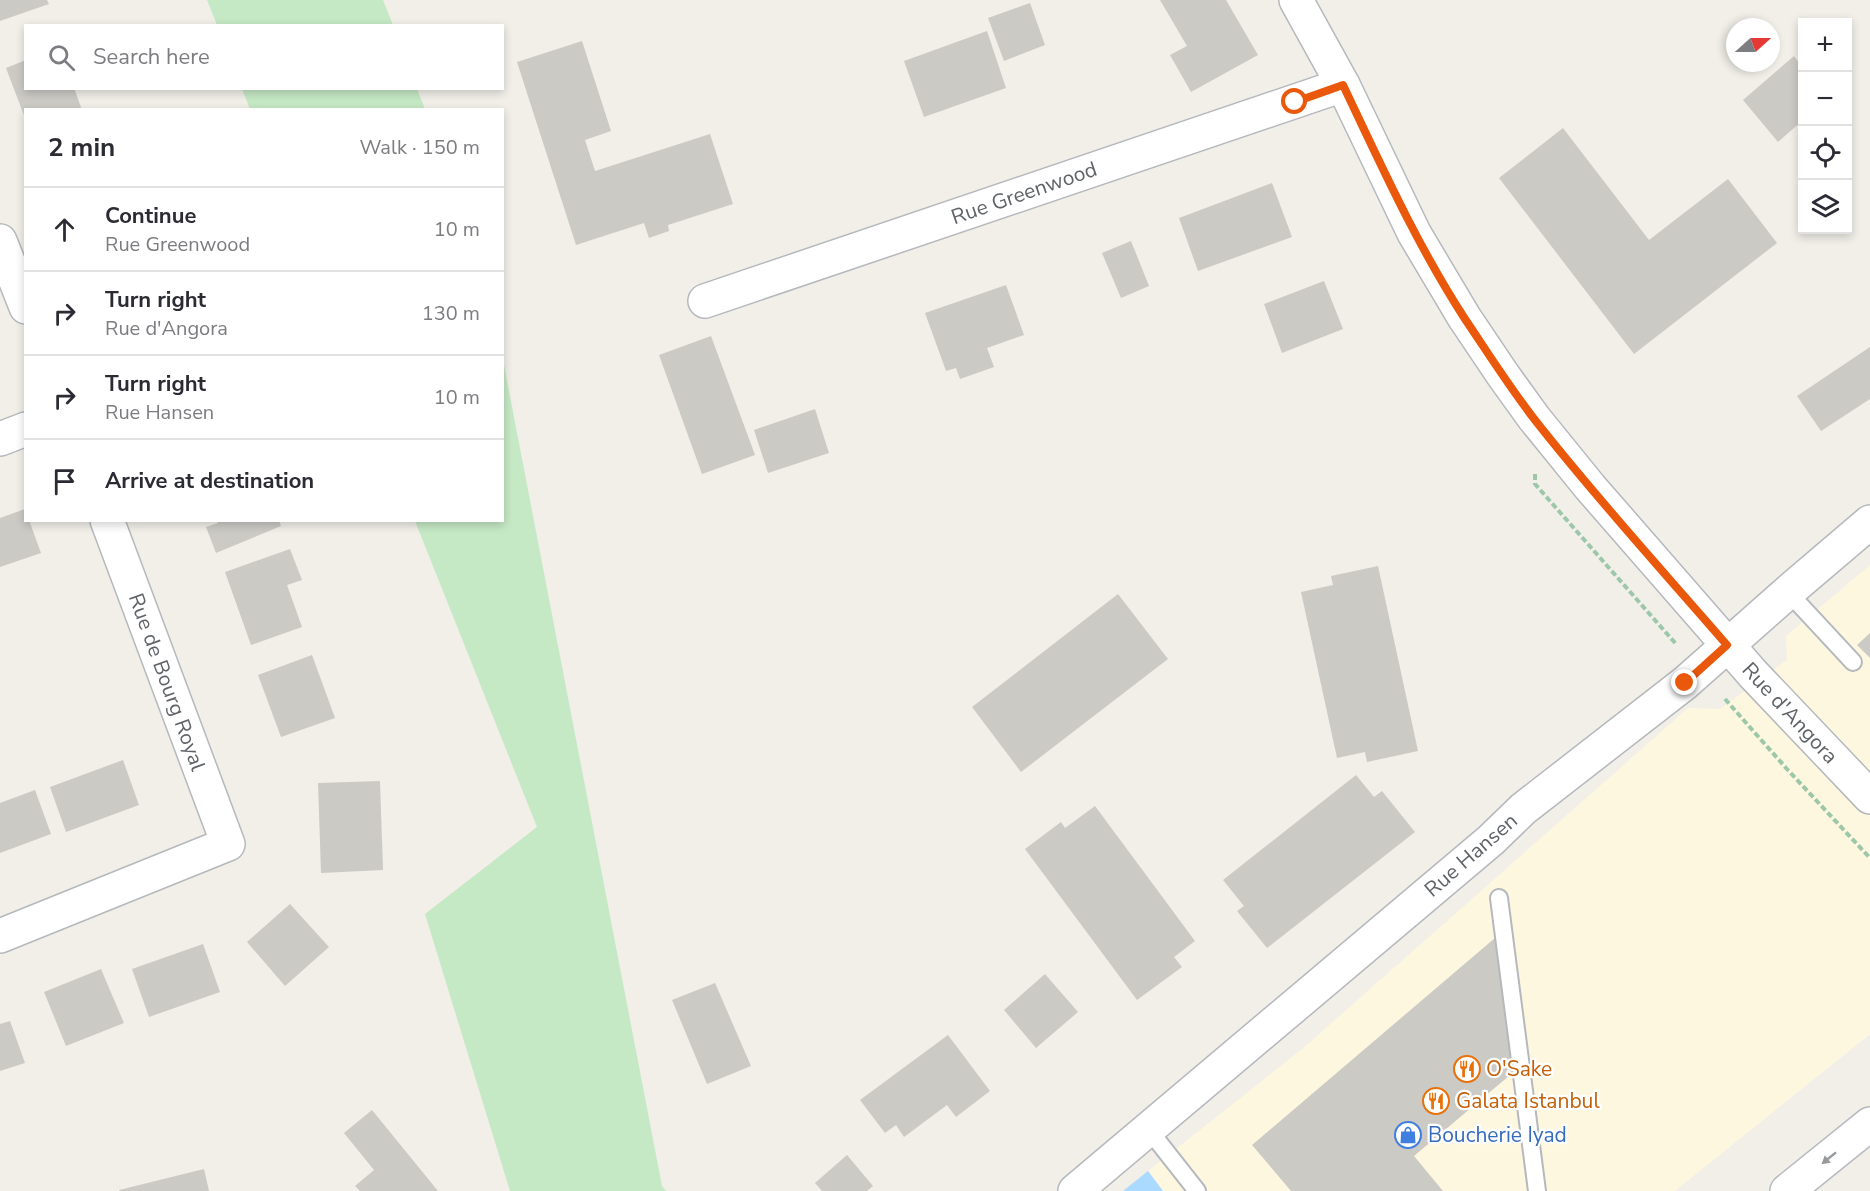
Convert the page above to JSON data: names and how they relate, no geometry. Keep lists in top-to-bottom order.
{
  "streets": {
    "street": [
      "Rue Greenwood",
      "Rue de Bourg Royal",
      "Rue d'Angora",
      "Rue Hansen"
    ]
  },
  "crossings": [
    ["Rue Greenwood", "Rue d'Angora"],
    ["Rue d'Angora", "Rue Hansen"]
  ],
  "places": {
    "restaurant": ["O'Sake", "Galata Istanbul"],
    "shop": ["Boucherie Iyad"]
  },
  "north": "right",
  "page": {
    "map_buttons": ["+", "−"],
    "search": "Search here",
    "heading": ["2 min", "Walk · 150 m"],
    "list": [
      ["Continue", "Rue Greenwood", "10 m"],
      ["Turn right", "Rue d'Angora", "130 m"],
      ["Turn right", "Rue Hansen", "10 m"],
      "Arrive at destination"
    ]
  }
}
